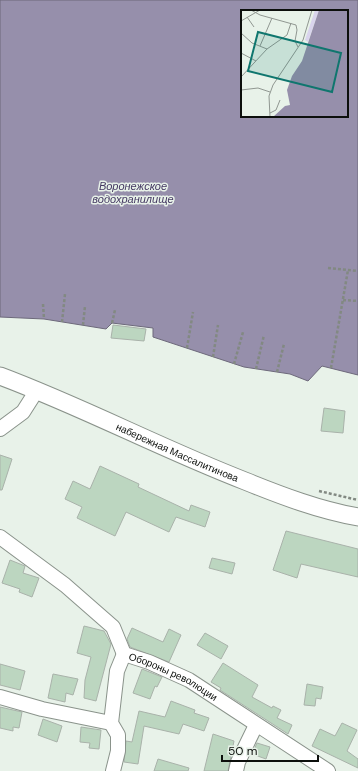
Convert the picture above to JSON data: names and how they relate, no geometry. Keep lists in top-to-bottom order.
{
  "streets": {
    "main road": ["набережная Массалитинова"],
    "street": ["Обороны революции"]
  },
  "water": ["Воронежское водохранилище"],
  "scale_bar": "50 m"
}
